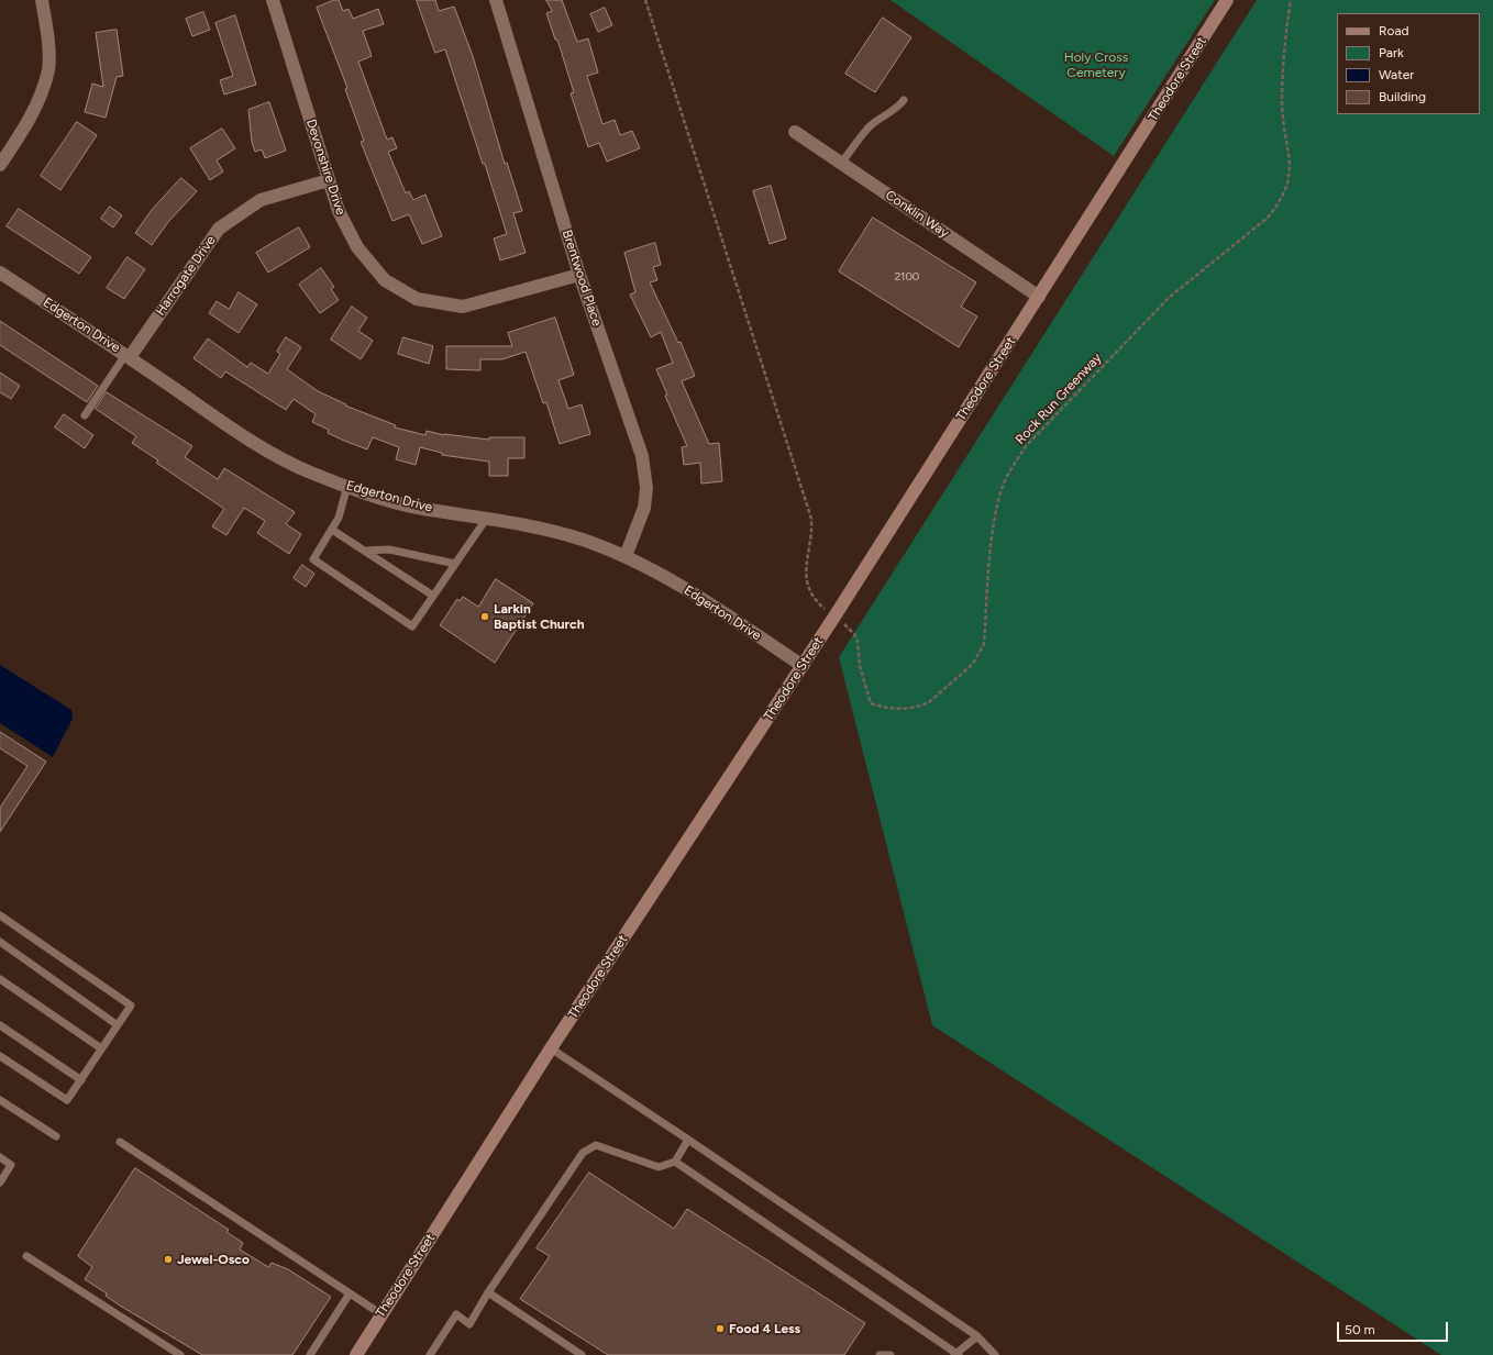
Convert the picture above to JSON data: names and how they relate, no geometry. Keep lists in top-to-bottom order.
{
  "streets": {
    "street": [
      "Theodore Street",
      "Devonshire Drive",
      "Conklin Way",
      "Harrogate Drive",
      "Brentwood Place",
      "Edgerton Drive"
    ],
    "path": ["Rock Run Greenway"]
  },
  "crossings": [
    ["Theodore Street", "Conklin Way"],
    ["Theodore Street", "Edgerton Drive"],
    ["Theodore Street", "Rock Run Greenway"],
    ["Devonshire Drive", "Harrogate Drive"],
    ["Devonshire Drive", "Brentwood Place"],
    ["Harrogate Drive", "Edgerton Drive"],
    ["Brentwood Place", "Edgerton Drive"]
  ],
  "parks": ["Holy Cross Cemetery"],
  "places": ["Larkin Baptist Church", "Jewel-Osco", "Food 4 Less"],
  "house_numbers": ["2100"],
  "legend": [
    "Road",
    "Park",
    "Water",
    "Building"
  ],
  "scale_bar": "50 m"
}
